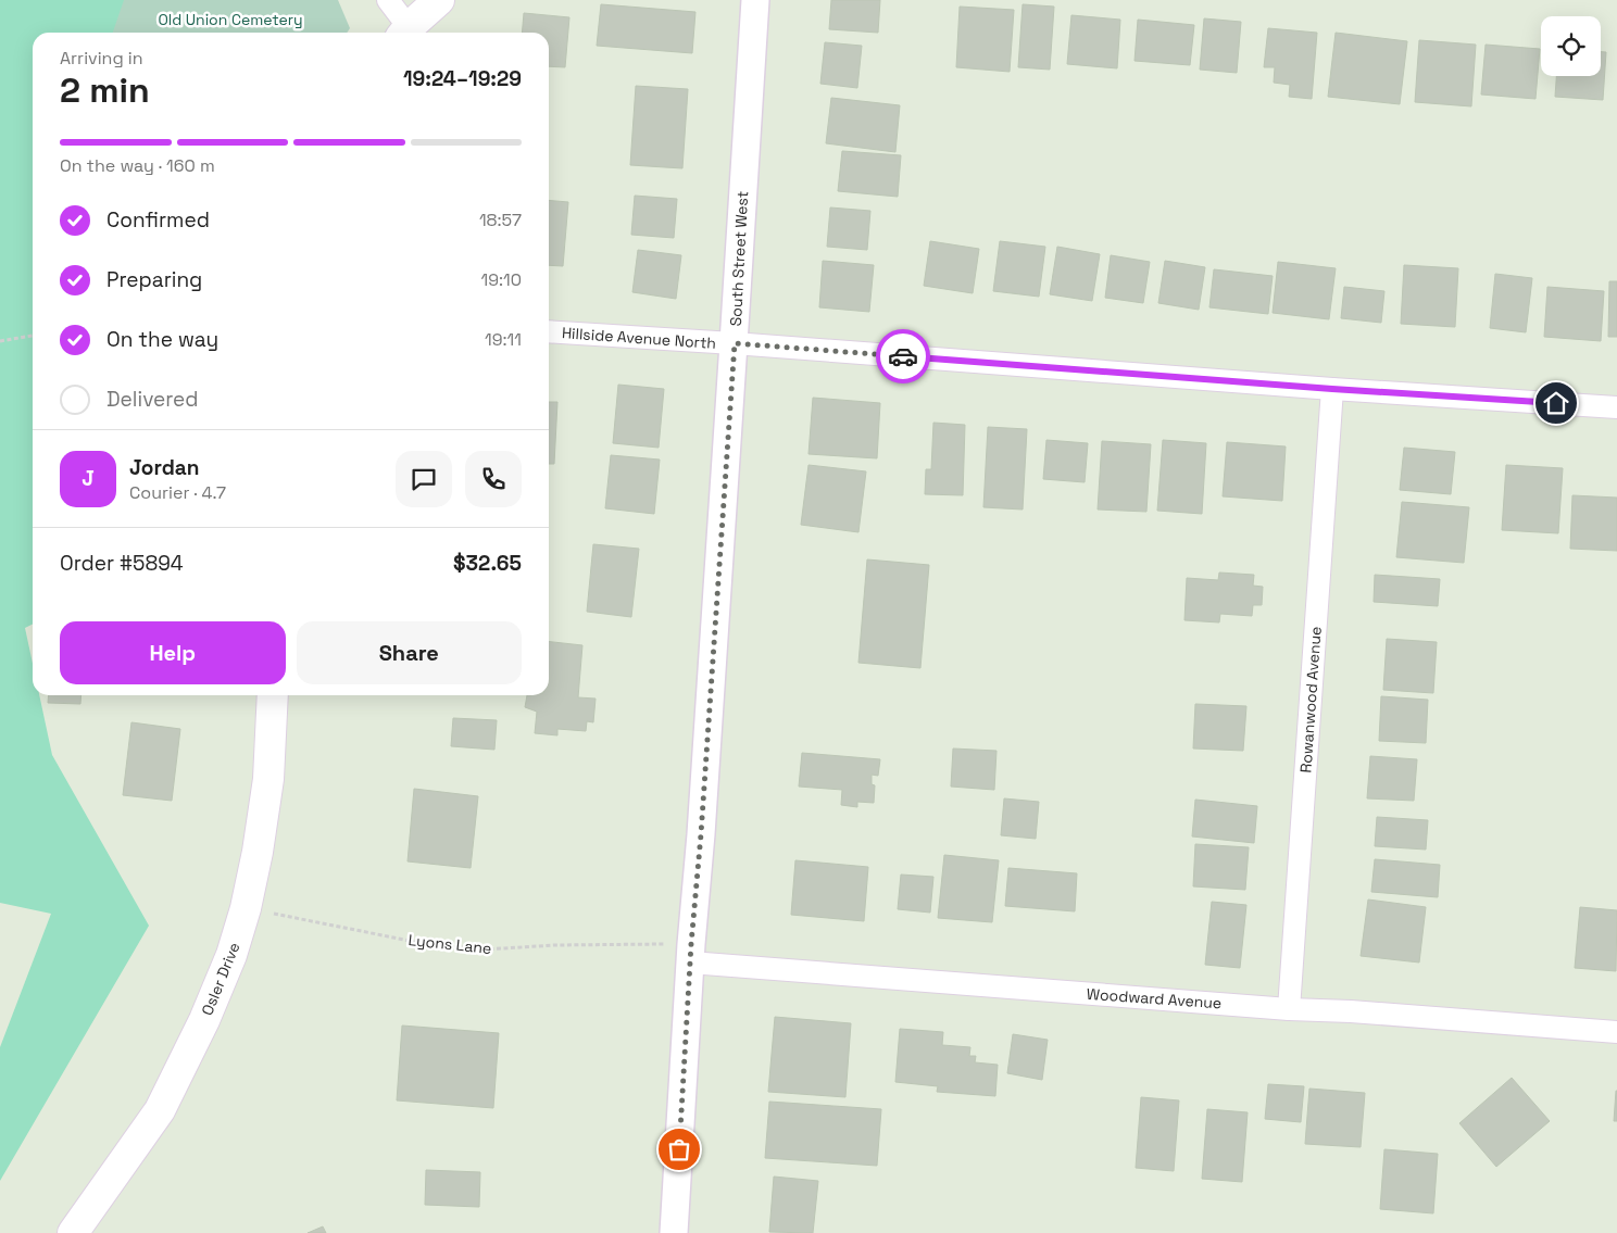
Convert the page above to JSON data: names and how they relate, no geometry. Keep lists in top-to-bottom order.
{
  "streets": {
    "main road": ["Osler Drive"],
    "street": [
      "South Street West",
      "Hillside Avenue North",
      "Rowanwood Avenue",
      "Woodward Avenue"
    ],
    "path": ["Lyons Lane"]
  },
  "crossings": [
    ["South Street West", "Hillside Avenue North"],
    ["South Street West", "Lyons Lane"],
    ["South Street West", "Woodward Avenue"],
    ["Hillside Avenue North", "Rowanwood Avenue"],
    ["Rowanwood Avenue", "Woodward Avenue"],
    ["Lyons Lane", "Osler Drive"],
    ["Lyons Lane", "Woodward Avenue"]
  ],
  "parks": ["Old Union Cemetery"],
  "page": {
    "heading": ["2 min", "Arriving in", "19:24–19:29"],
    "panel": [
      "Jordan",
      "Courier · 4.7",
      "Order #5894",
      "$32.65"
    ],
    "bar": "On the way · 160 m",
    "list": [
      ["Confirmed", "18:57"],
      ["Preparing", "19:10"],
      ["On the way", "19:11"],
      "Delivered"
    ],
    "round": "J",
    "buttons": ["Help", "Share"]
  }
}
